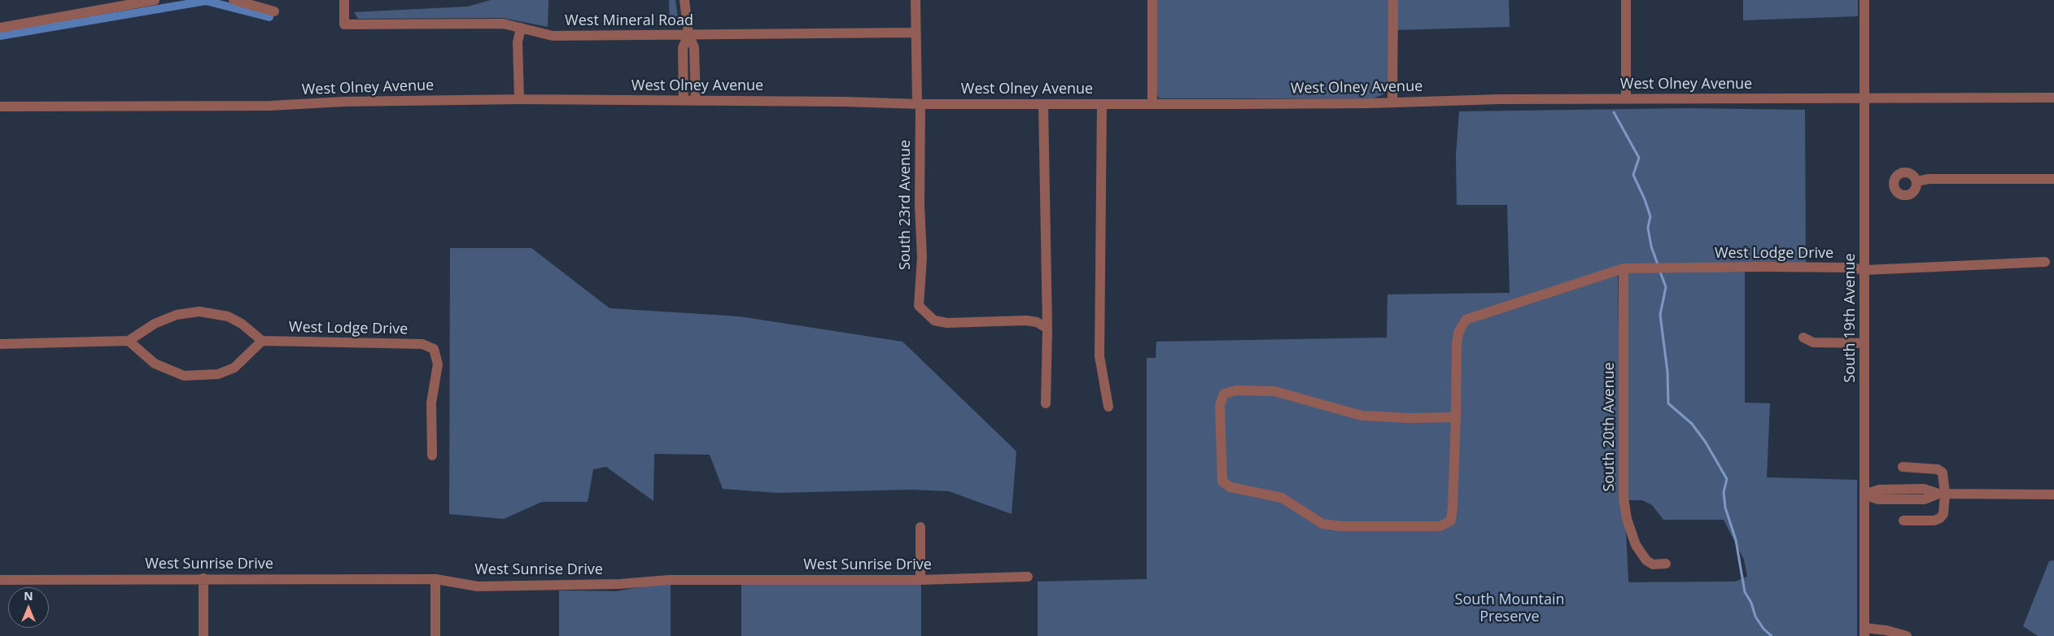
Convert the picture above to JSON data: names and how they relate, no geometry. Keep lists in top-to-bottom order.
{
  "streets": {
    "street": [
      "West Mineral Road",
      "West Olney Avenue",
      "South 23rd Avenue",
      "West Lodge Drive",
      "South 19th Avenue",
      "South 20th Avenue",
      "West Sunrise Drive"
    ]
  },
  "crossings": [
    ["West Mineral Road", "South 23rd Avenue"],
    ["West Olney Avenue", "South 23rd Avenue"],
    ["West Olney Avenue", "South 19th Avenue"],
    ["West Lodge Drive", "South 19th Avenue"],
    ["West Lodge Drive", "South 20th Avenue"]
  ],
  "parks": ["South Mountain Preserve"],
  "north": "top"
}
